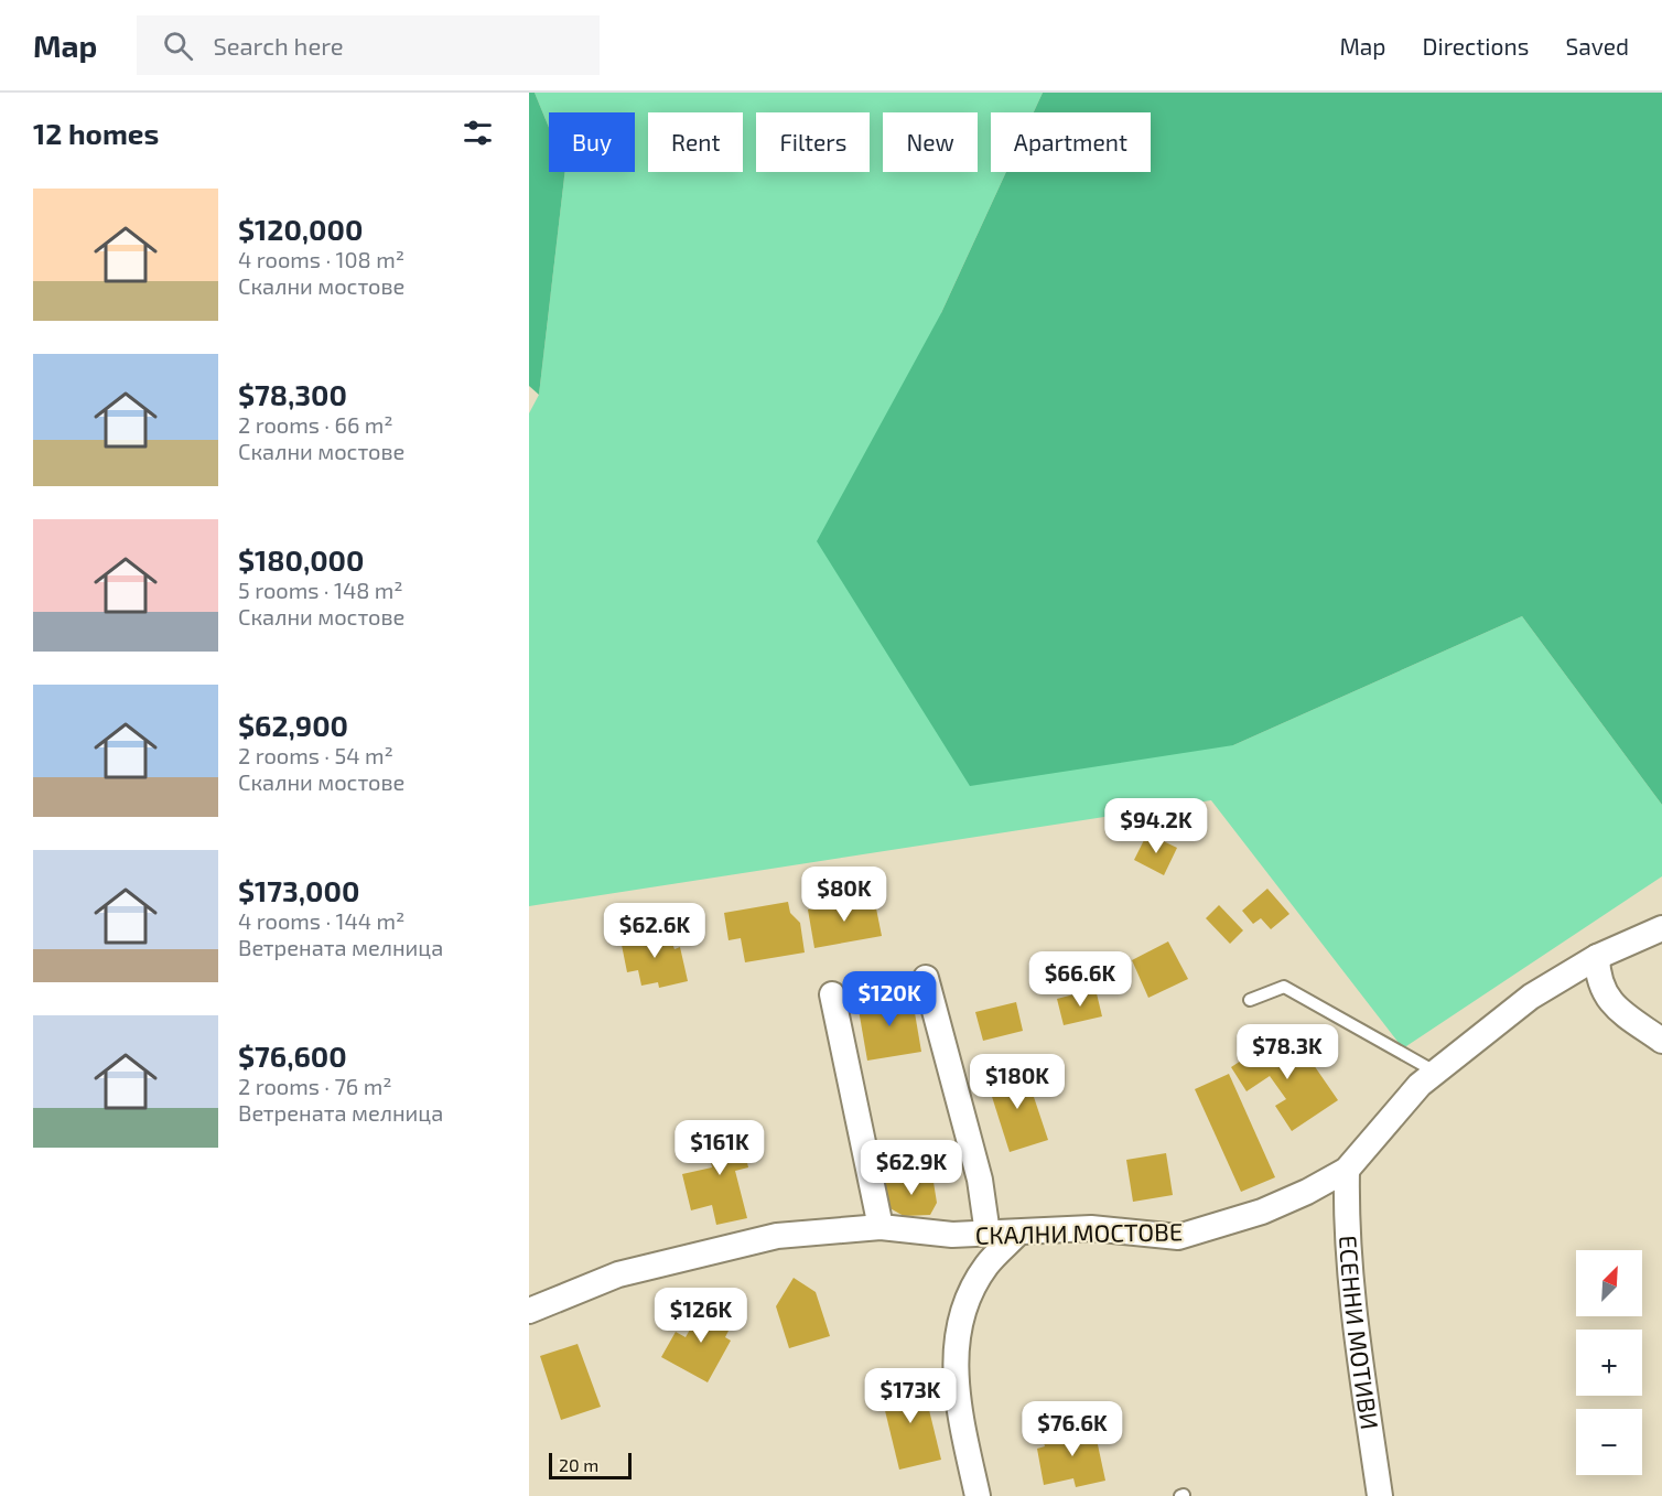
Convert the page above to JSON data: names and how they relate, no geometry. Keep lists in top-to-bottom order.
{
  "streets": {
    "street": ["СКАЛНИ МОСТОВЕ", "ЕСЕННИ МОТИВИ"]
  },
  "crossings": [
    ["СКАЛНИ МОСТОВЕ", "ЕСЕННИ МОТИВИ"]
  ],
  "scale_bar": "20 m",
  "north": "top right",
  "page": {
    "header": "Map",
    "search": "Search here",
    "nav": ["Map", "Directions", "Saved"],
    "heading": "12 homes",
    "chip": [
      "Buy",
      "Rent",
      "Filters",
      "New",
      "Apartment"
    ],
    "list": [
      {
        "name": "$120,000",
        "note": "4 rooms · 108 m² · Скални мостове"
      },
      {
        "name": "$78,300",
        "note": "2 rooms · 66 m² · Скални мостове"
      },
      {
        "name": "$180,000",
        "note": "5 rooms · 148 m² · Скални мостове"
      },
      {
        "name": "$62,900",
        "note": "2 rooms · 54 m² · Скални мостове"
      },
      {
        "name": "$173,000",
        "note": "4 rooms · 144 m² · Ветрената мелница"
      },
      {
        "name": "$76,600",
        "note": "2 rooms · 76 m² · Ветрената мелница"
      }
    ],
    "price": [
      "$94.2K",
      "$80K",
      "$62.6K",
      "$66.6K",
      "$120K",
      "$78.3K",
      "$180K",
      "$161K",
      "$62.9K",
      "$126K",
      "$173K",
      "$76.6K"
    ],
    "map_buttons": ["+", "−"],
    "scale": "20 m"
  }
}
